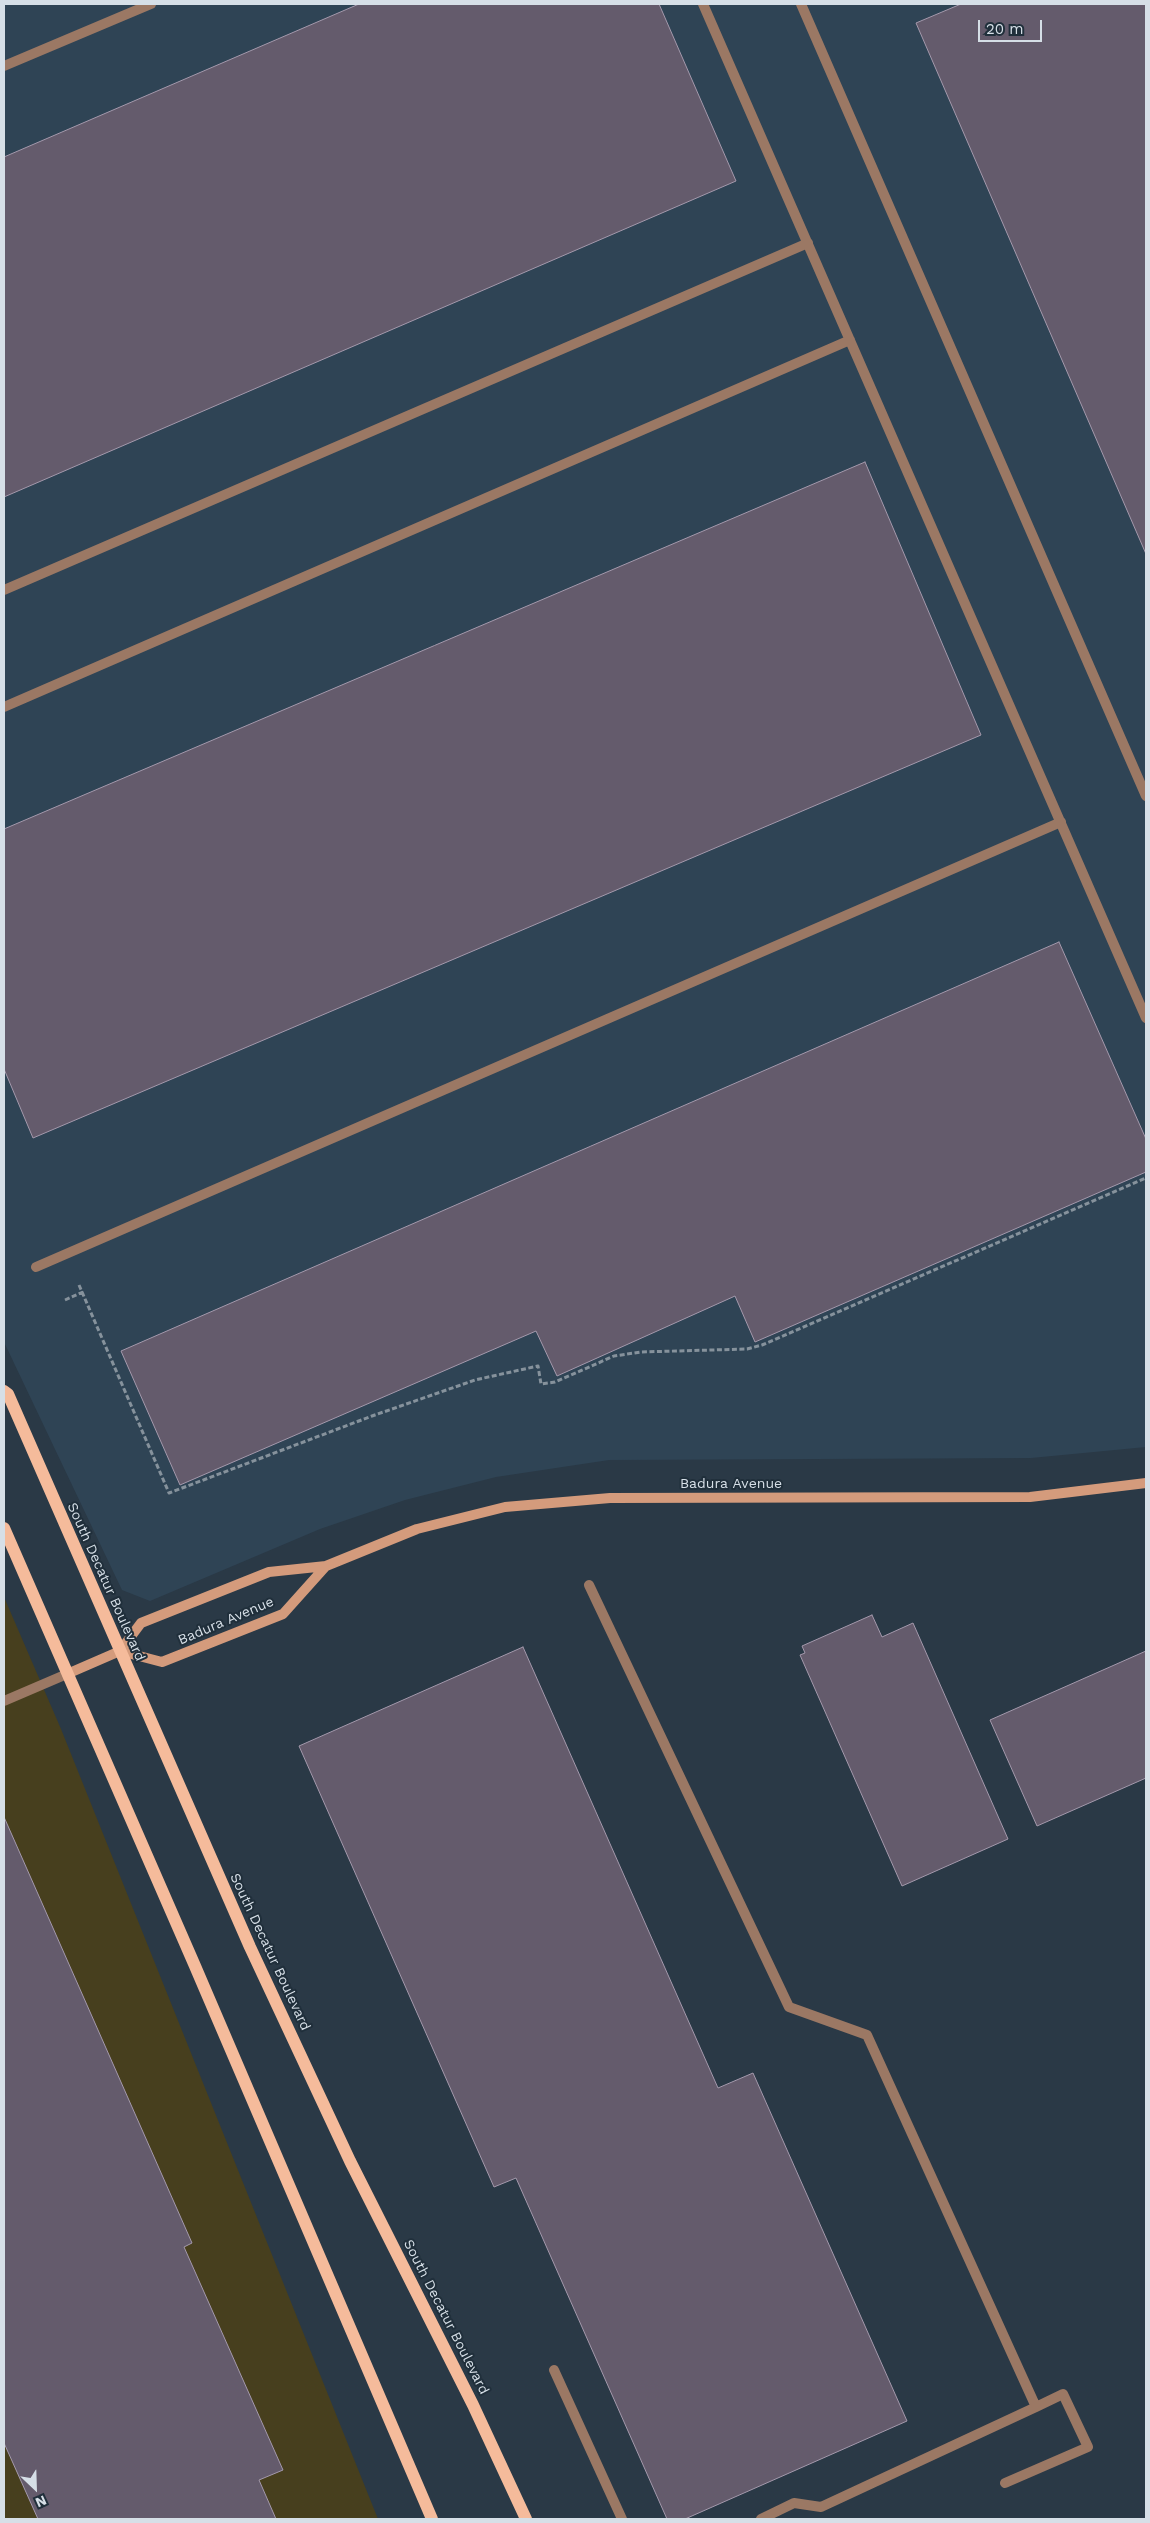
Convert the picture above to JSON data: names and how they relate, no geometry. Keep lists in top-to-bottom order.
{
  "streets": {
    "main road": ["Badura Avenue", "South Decatur Boulevard"]
  },
  "crossings": [
    ["Badura Avenue", "South Decatur Boulevard"]
  ],
  "scale_bar": "20 m",
  "north": "bottom right"
}
